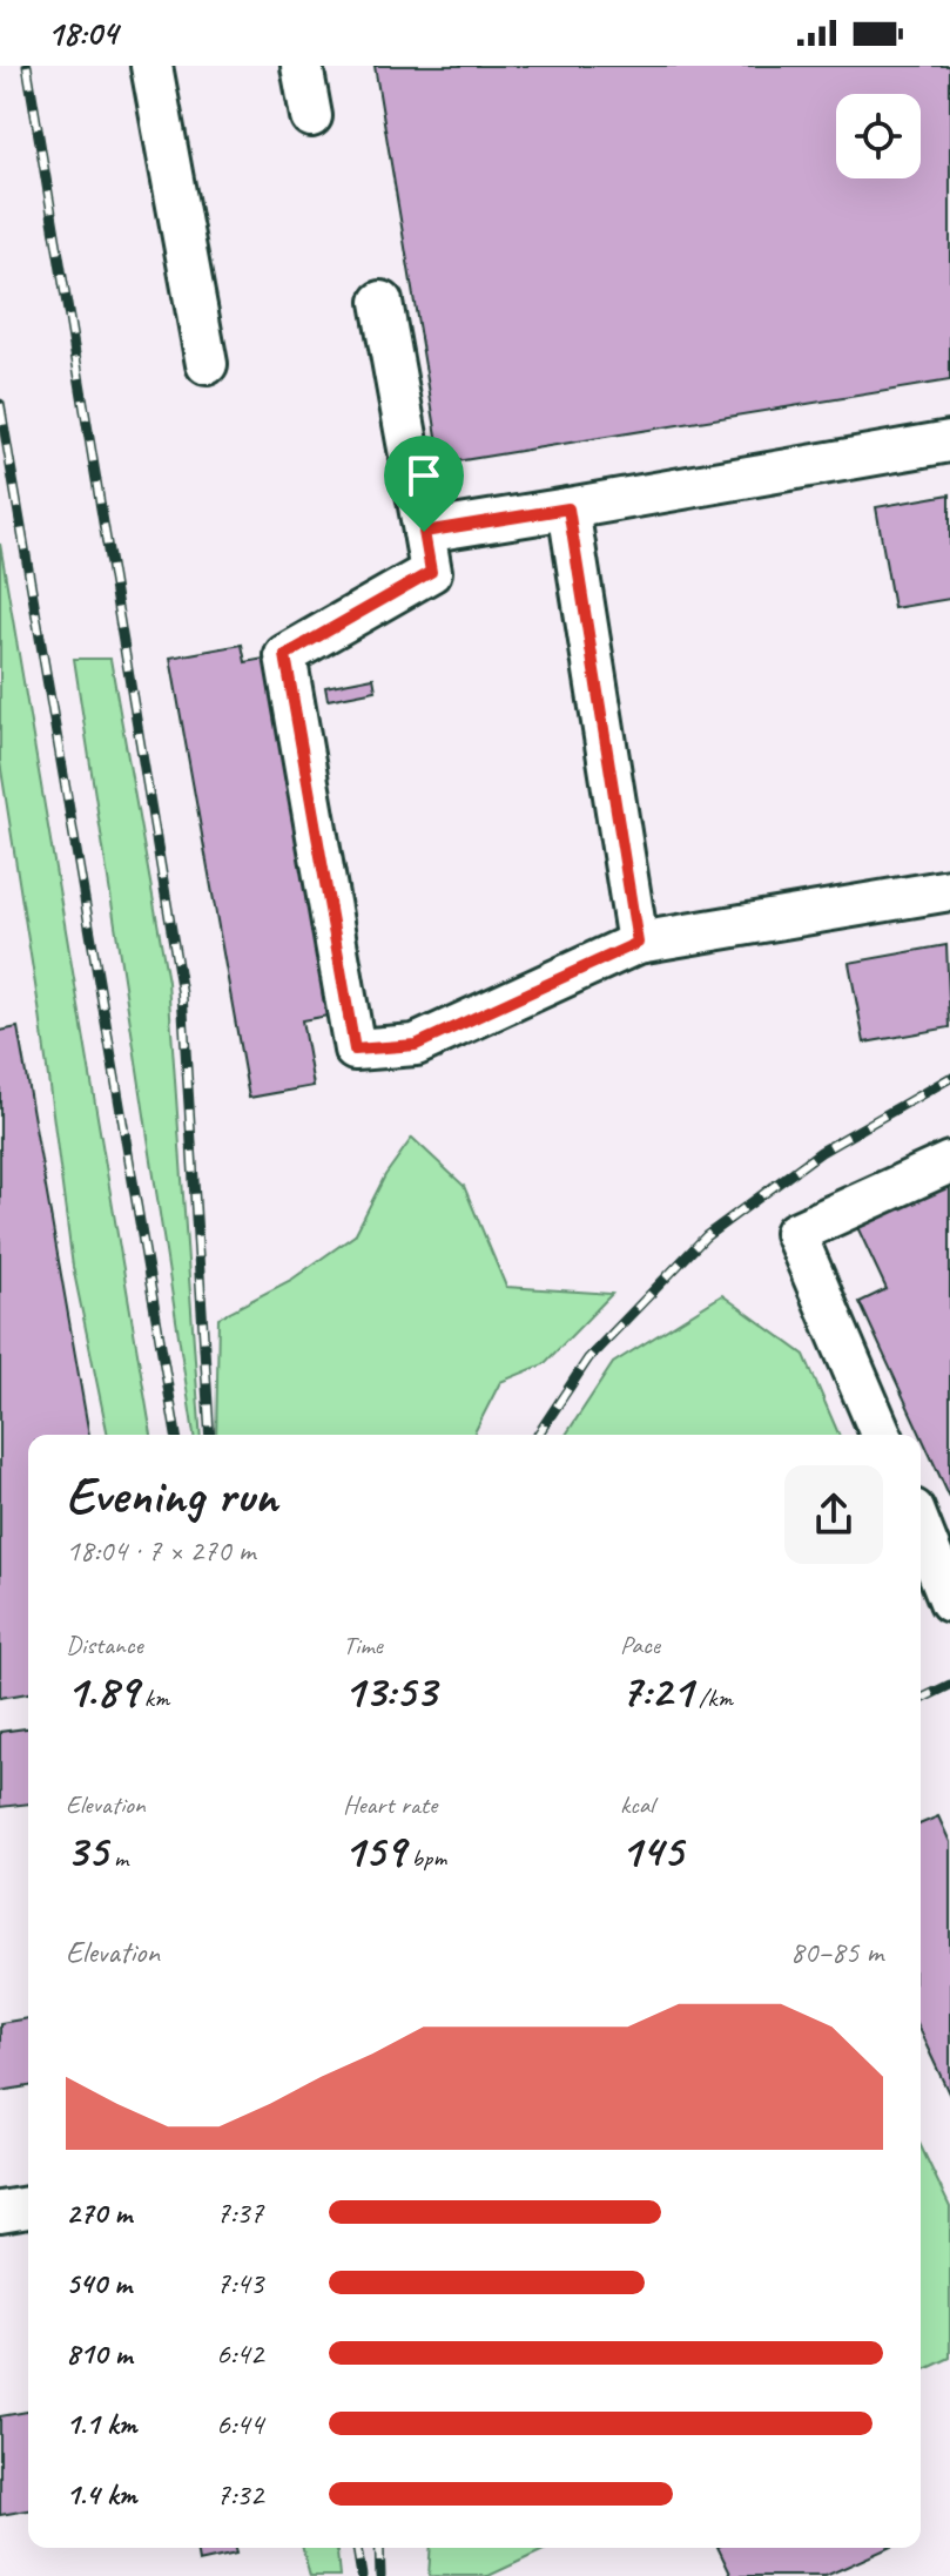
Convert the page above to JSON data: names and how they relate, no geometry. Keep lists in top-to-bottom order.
{
  "page": {
    "status": "18:04",
    "heading": ["Evening run", "18:04 · 7 × 270 m"],
    "stats": [
      ["Distance", "1.89 km"],
      ["Time", "13:53"],
      ["Pace", "7:21 /km"],
      ["Elevation", "35 m"],
      ["Heart rate", "159 bpm"],
      ["kcal", "145"]
    ],
    "chart": ["Elevation", "80–85 m"],
    "list": [
      {
        "name": "270 m",
        "note": "7:37"
      },
      {
        "name": "540 m",
        "note": "7:43"
      },
      {
        "name": "810 m",
        "note": "6:42"
      },
      {
        "name": "1.1 km",
        "note": "6:44"
      },
      {
        "name": "1.4 km",
        "note": "7:32"
      }
    ]
  }
}
